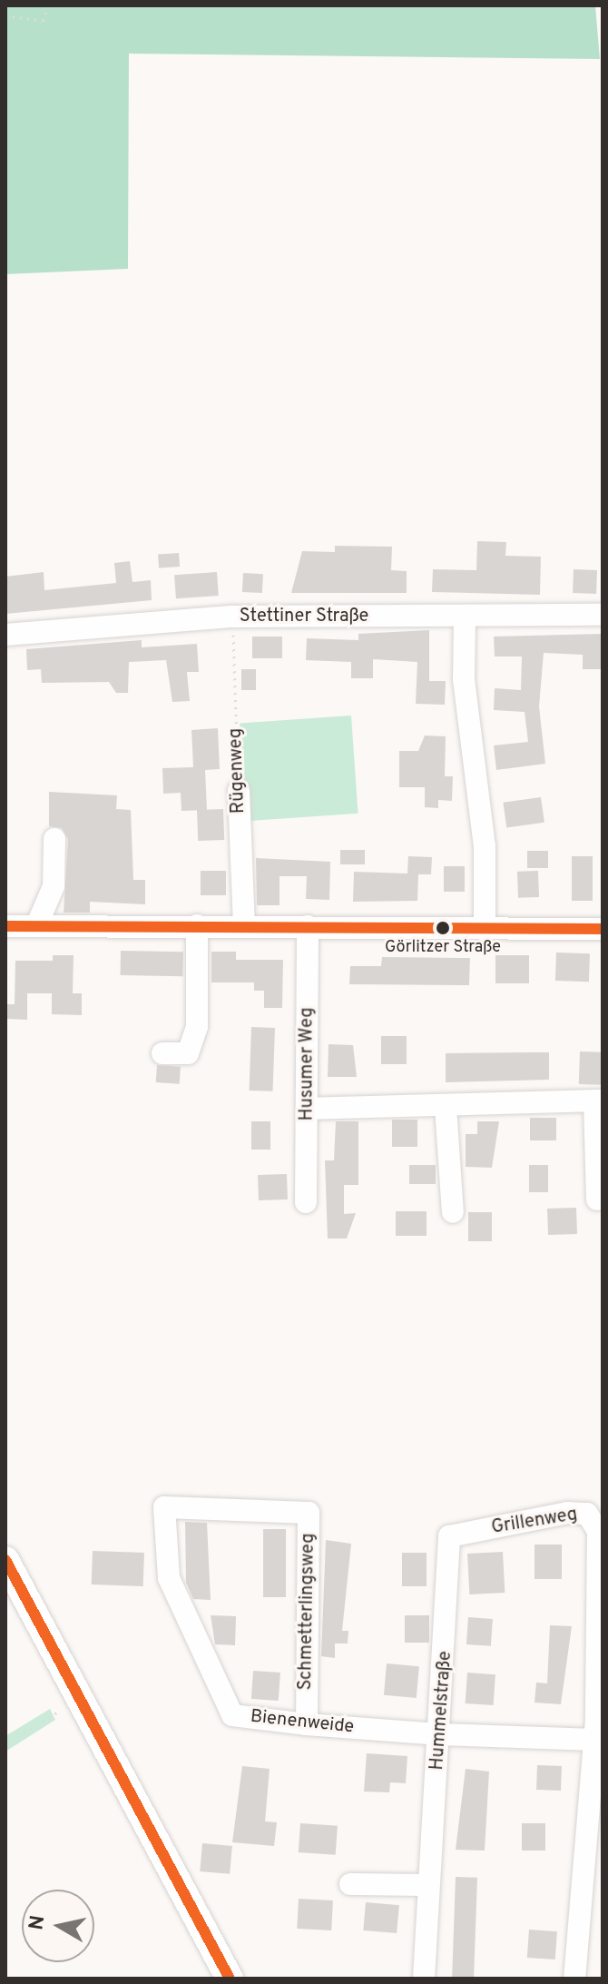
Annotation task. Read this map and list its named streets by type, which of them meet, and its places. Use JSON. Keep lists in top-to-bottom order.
{
  "streets": {
    "street": [
      "Stettiner Straße",
      "Rügenweg",
      "Husumer Weg",
      "Grillenweg",
      "Schmetterlingsweg",
      "Hummelstraße",
      "Bienenweide"
    ]
  },
  "crossings": [
    ["Stettiner Straße", "Rügenweg"],
    ["Grillenweg", "Hummelstraße"],
    ["Grillenweg", "Bienenweide"],
    ["Schmetterlingsweg", "Bienenweide"],
    ["Hummelstraße", "Bienenweide"]
  ],
  "places": ["Görlitzer Straße"],
  "north": "left"
}
